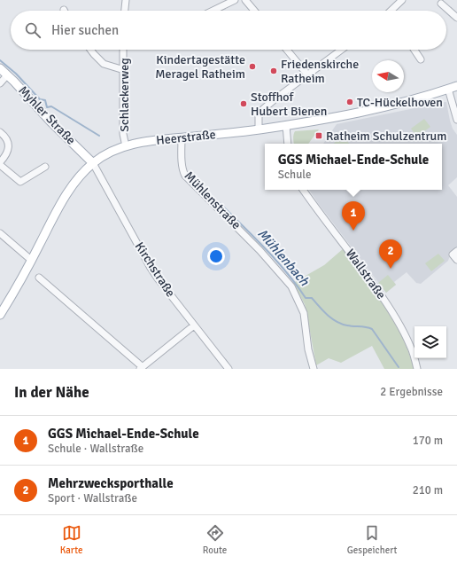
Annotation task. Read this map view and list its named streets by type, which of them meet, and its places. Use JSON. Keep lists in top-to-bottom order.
{
  "streets": {
    "main road": ["Myhler Straße", "Heerstraße"],
    "street": [
      "Schlackerweg",
      "Mühlenstraße",
      "Kirchstraße",
      "Wallstraße"
    ]
  },
  "crossings": [
    ["Schlackerweg", "Heerstraße"],
    ["Myhler Straße", "Heerstraße"],
    ["Myhler Straße", "Kirchstraße"],
    ["Heerstraße", "Mühlenstraße"],
    ["Heerstraße", "Kirchstraße"]
  ],
  "water": ["Mühlenbach"],
  "places": {
    "other": [
      "Kindertagestätte Meragel Ratheim",
      "Friedenskirche Ratheim",
      "TC-Hückelhoven",
      "Stoffhof Hubert Bienen"
    ],
    "transit": ["Ratheim Schulzentrum"]
  },
  "north": "left",
  "page": {
    "search": "Hier suchen",
    "popup": ["GGS Michael-Ende-Schule", "Schule"],
    "pins": ["1", "2"],
    "heading": ["In der Nähe", "2 Ergebnisse"],
    "list": [
      {
        "mark": "1",
        "name": "GGS Michael-Ende-Schule",
        "note": "Schule · Wallstraße",
        "value": "170 m"
      },
      {
        "mark": "2",
        "name": "Mehrzwecksporthalle",
        "note": "Sport · Wallstraße",
        "value": "210 m"
      }
    ],
    "nav": ["Karte", "Route", "Gespeichert"]
  }
}
